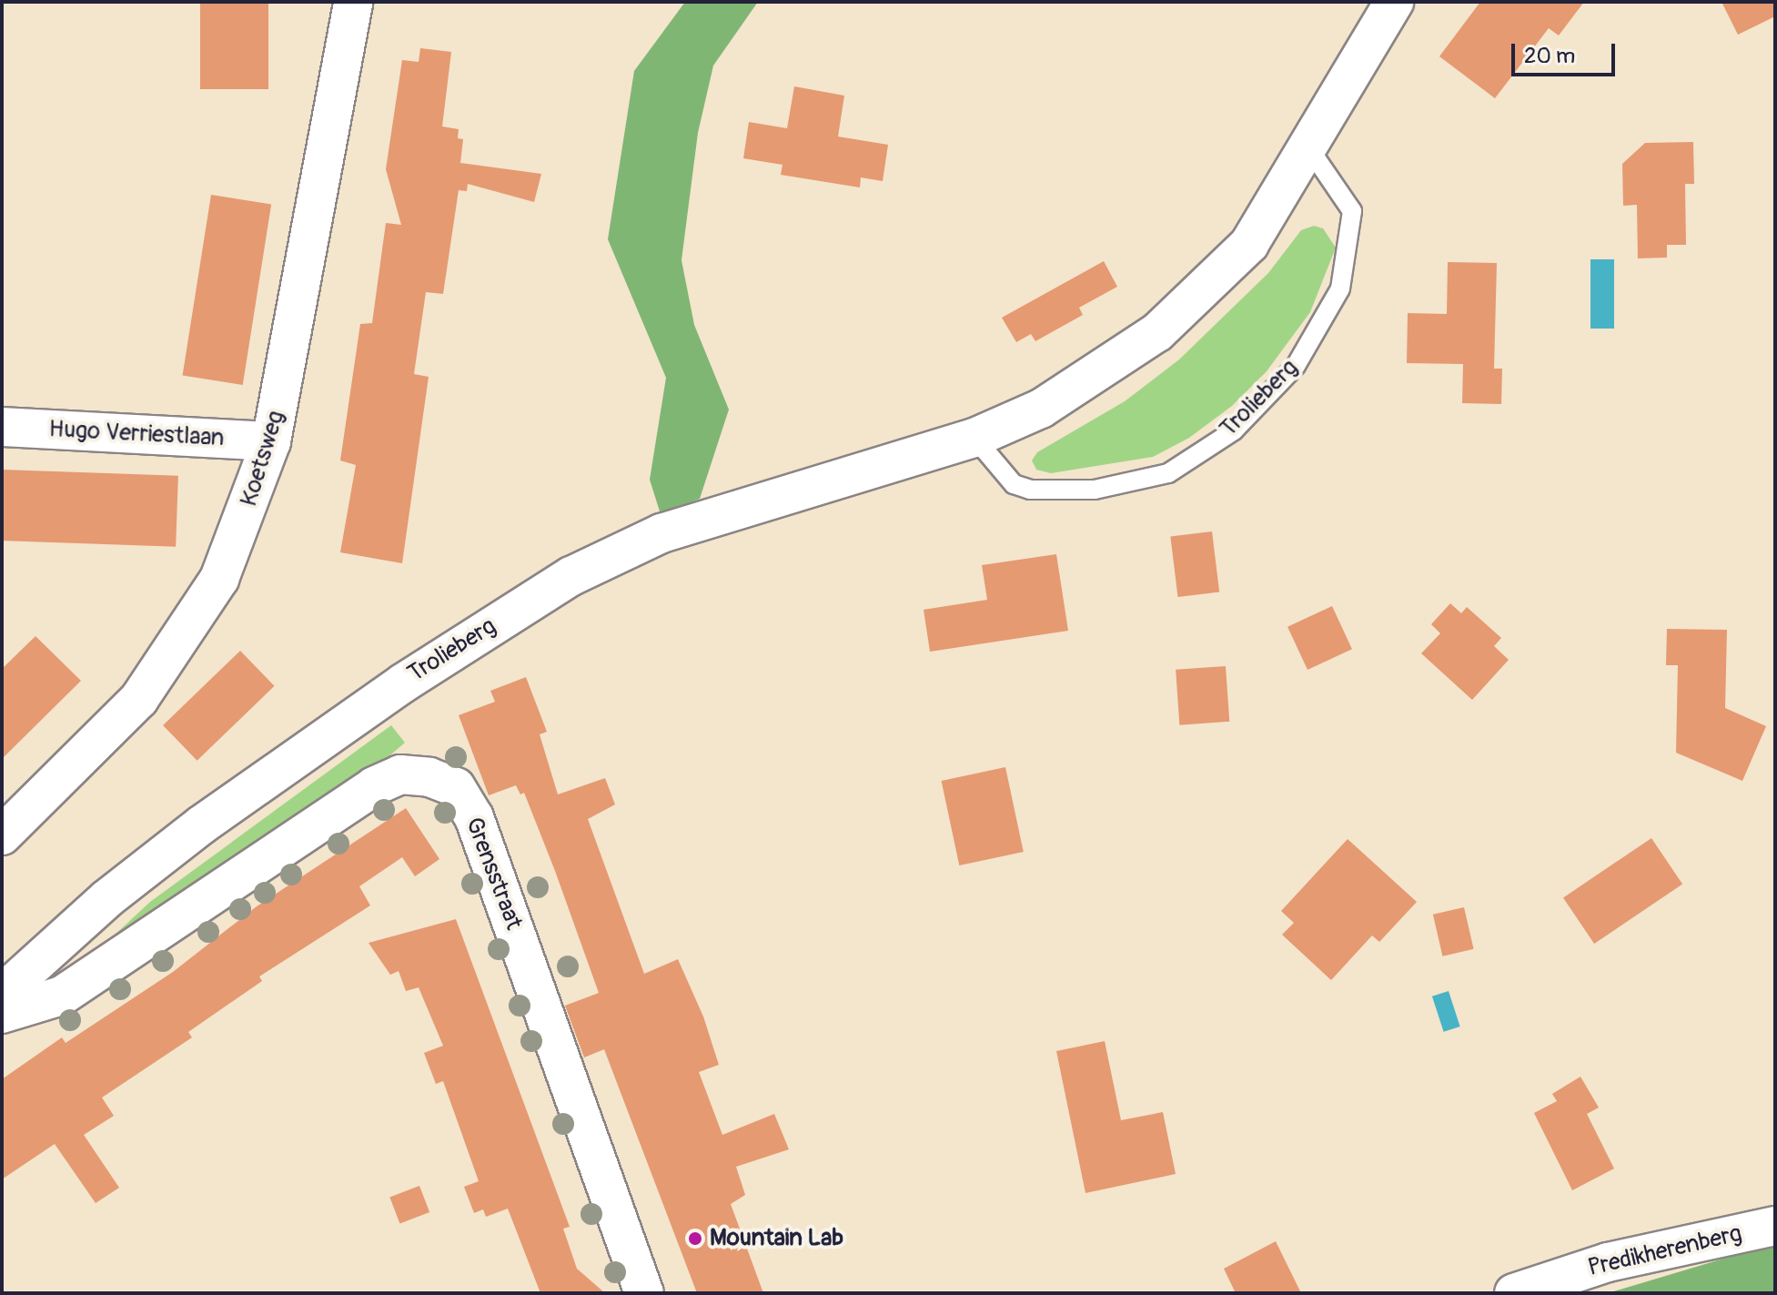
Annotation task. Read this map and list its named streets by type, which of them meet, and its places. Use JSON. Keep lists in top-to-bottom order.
{
  "streets": {
    "street": [
      "Trolieberg",
      "Hugo Verriestlaan",
      "Koetsweg",
      "Grensstraat",
      "Predikherenberg"
    ]
  },
  "crossings": [
    ["Hugo Verriestlaan", "Koetsweg"]
  ],
  "places": ["Mountain Lab"],
  "scale_bar": "20 m"
}
